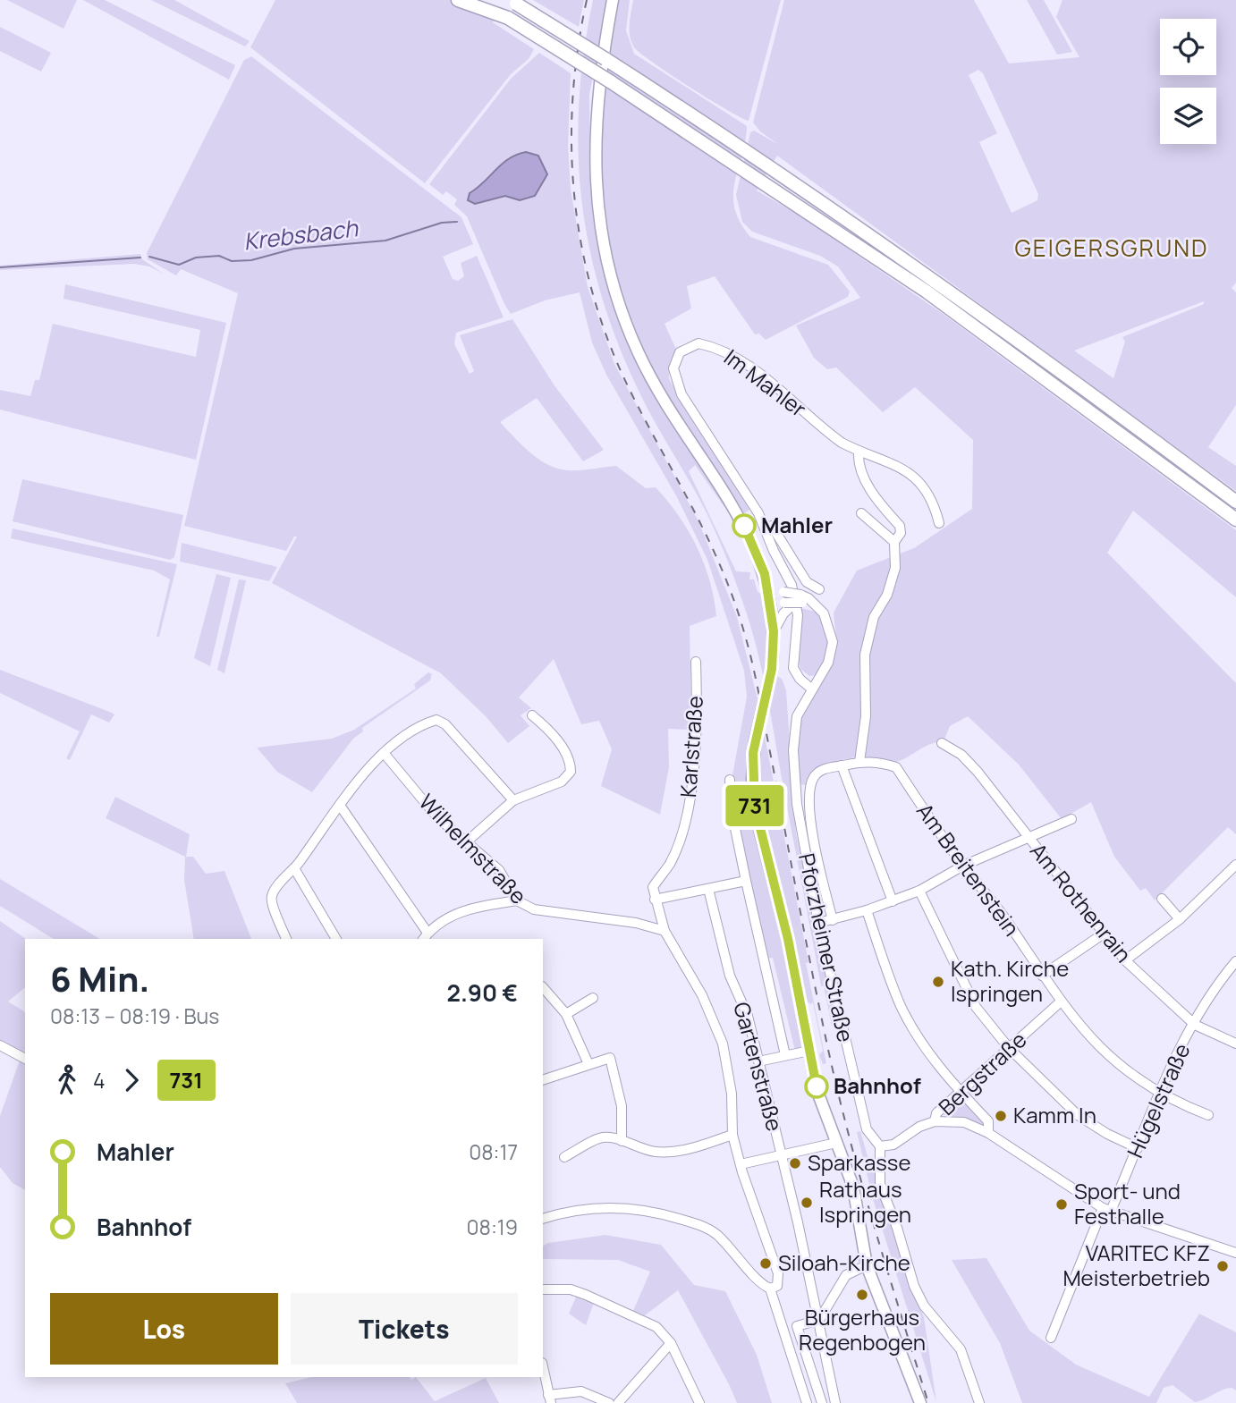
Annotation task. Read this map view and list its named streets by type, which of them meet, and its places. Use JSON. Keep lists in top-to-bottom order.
{
  "streets": {
    "street": [
      "Im Mahler",
      "Karlstraße",
      "Wilhelmstraße",
      "Am Breitenstein",
      "Am Rothenrain",
      "Pforzheimer Straße",
      "Gartenstraße",
      "Bergstraße",
      "Hügelstraße"
    ]
  },
  "crossings": [
    ["Im Mahler", "Pforzheimer Straße"],
    ["Am Breitenstein", "Bergstraße"],
    ["Am Breitenstein", "Hügelstraße"],
    ["Am Rothenrain", "Hügelstraße"]
  ],
  "districts": ["GEIGERSGRUND"],
  "water": ["Krebsbach"],
  "places": [
    "Mahler",
    "Kath. Kirche Ispringen",
    "Bahnhof",
    "Kamm In",
    "Sparkasse",
    "Rathaus Ispringen",
    "Sport- und Festhalle",
    "Siloah-Kirche",
    "VARITEC KFZ Meisterbetrieb",
    "Bürgerhaus Regenbogen"
  ],
  "lines": ["bus line 731"],
  "page": {
    "on_map": "731",
    "heading": ["6 Min.", "08:13 – 08:19 · Bus", "2.90 €"],
    "legs": ["4", "731"],
    "list": [
      {
        "name": "Mahler",
        "value": "08:17"
      },
      {
        "name": "Bahnhof",
        "value": "08:19"
      }
    ],
    "buttons": ["Los", "Tickets"]
  }
}
